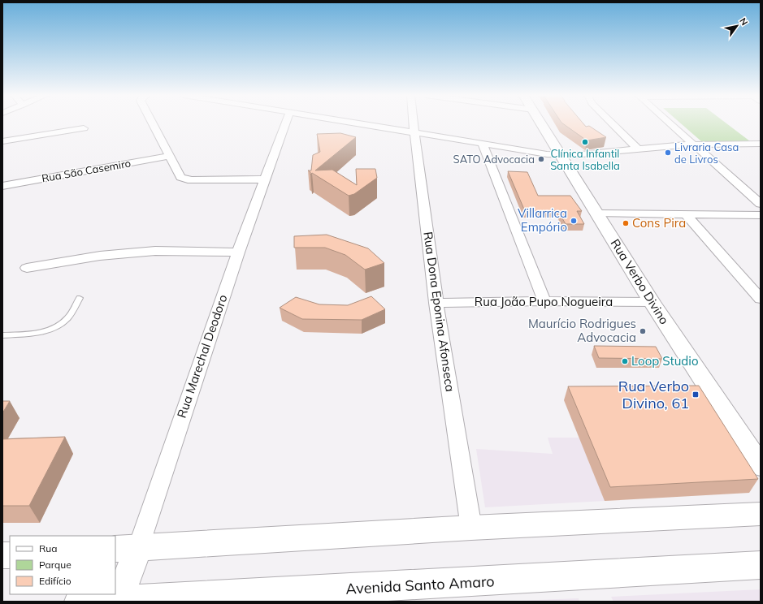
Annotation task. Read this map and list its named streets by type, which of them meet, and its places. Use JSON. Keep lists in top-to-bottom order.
{
  "streets": {
    "main road": ["Rua Verbo Divino", "Rua Marechal Deodoro", "Avenida Santo Amaro"],
    "street": ["Rua São Casemiro", "Rua João Pupo Nogueira", "Rua Dona Eponina Afonseca"]
  },
  "crossings": [
    ["Rua Verbo Divino", "Rua João Pupo Nogueira"],
    ["Rua João Pupo Nogueira", "Rua Dona Eponina Afonseca"],
    ["Rua Marechal Deodoro", "Avenida Santo Amaro"]
  ],
  "places": {
    "other": [
      "Clínica Infantil Santa Isabella",
      "Livraria Casa de Livros",
      "SATO Advocacia",
      "Villarrica Empório",
      "Cons Pira",
      "Maurício Rodrigues Advocacia",
      "Loop Studio"
    ],
    "transit": ["Rua Verbo Divino, 61"]
  },
  "legend": ["Rua", "Parque", "Edifício"],
  "north": "top right"
}
